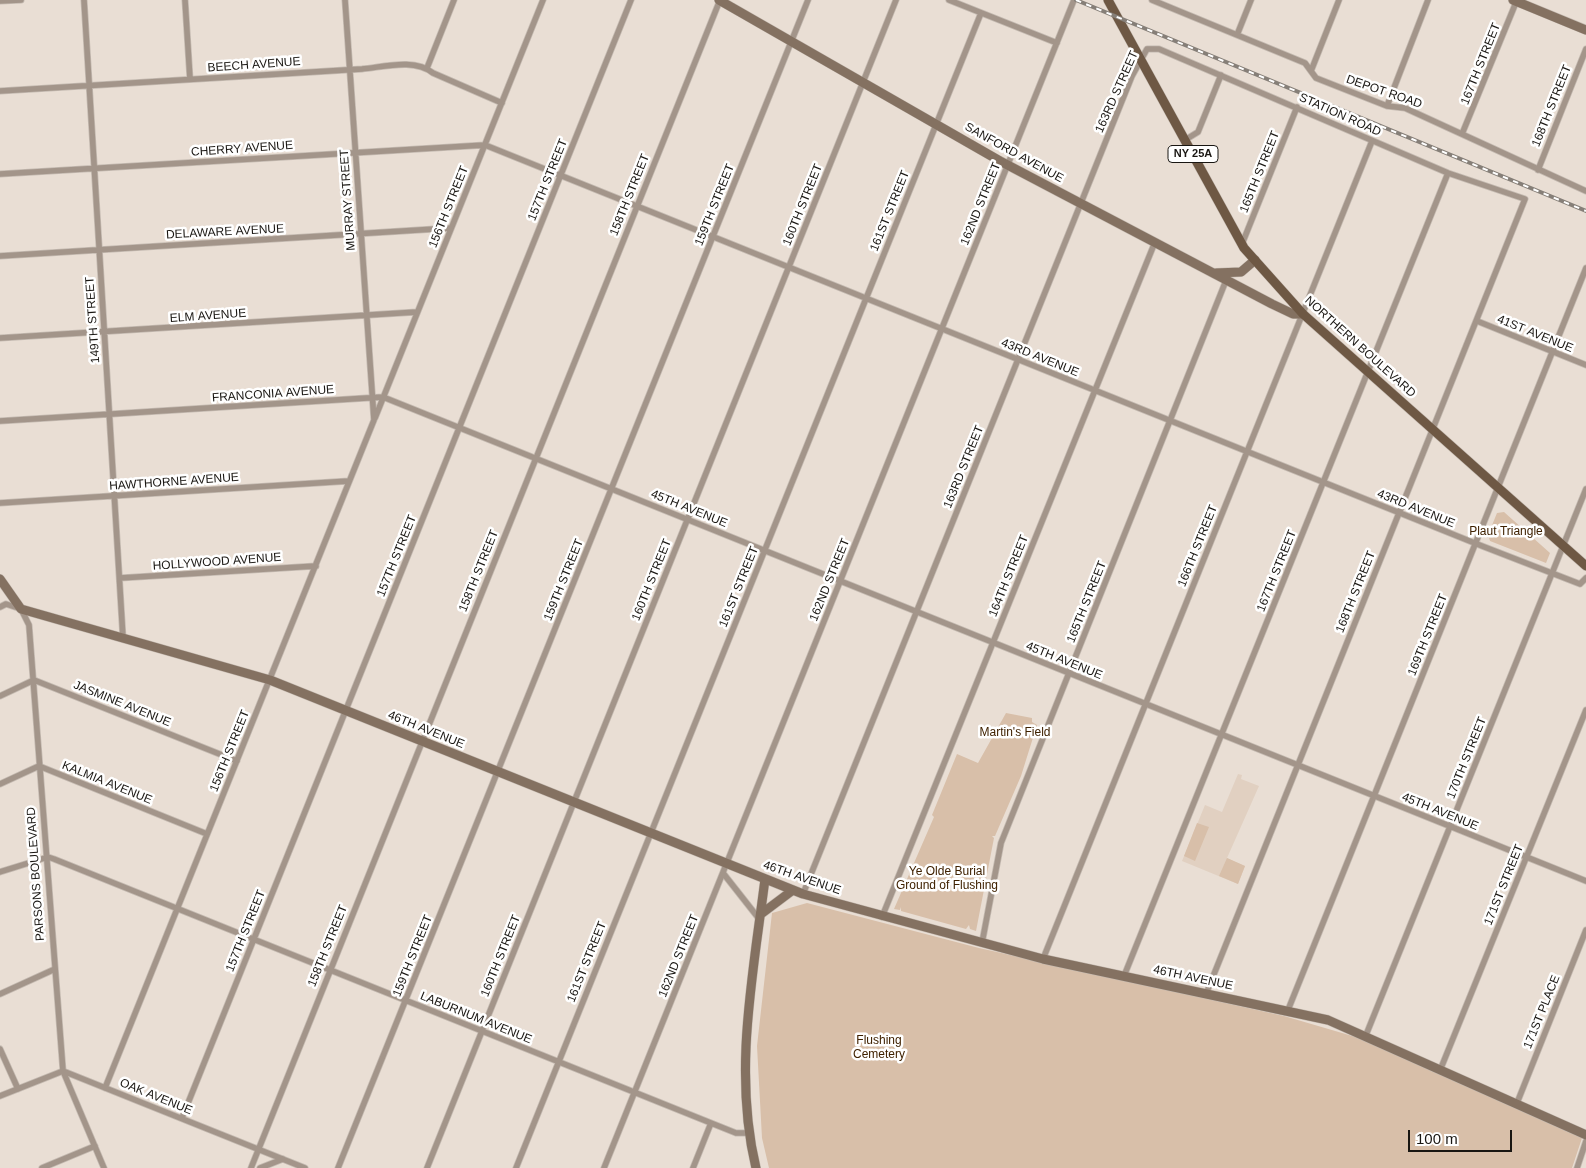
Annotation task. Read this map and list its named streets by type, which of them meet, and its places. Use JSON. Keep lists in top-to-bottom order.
{
  "streets": {
    "main road": ["NY 25A", "NORTHERN BOULEVARD"],
    "street": [
      "167TH STREET",
      "BEECH AVENUE",
      "163RD STREET",
      "DEPOT ROAD",
      "168TH STREET",
      "STATION ROAD",
      "CHERRY AVENUE",
      "SANFORD AVENUE",
      "165TH STREET",
      "157TH STREET",
      "158TH STREET",
      "MURRAY STREET",
      "162ND STREET",
      "159TH STREET",
      "160TH STREET",
      "156TH STREET",
      "161ST STREET",
      "DELAWARE AVENUE",
      "ELM AVENUE",
      "149TH STREET",
      "41ST AVENUE",
      "43RD AVENUE",
      "FRANCONIA AVENUE",
      "HAWTHORNE AVENUE",
      "45TH AVENUE",
      "166TH STREET",
      "HOLLYWOOD AVENUE",
      "164TH STREET",
      "169TH STREET",
      "JASMINE AVENUE",
      "46TH AVENUE",
      "170TH STREET",
      "KALMIA AVENUE",
      "PARSONS BOULEVARD",
      "171ST STREET",
      "171ST PLACE",
      "LABURNUM AVENUE",
      "OAK AVENUE"
    ]
  },
  "crossings": [
    ["167TH STREET", "DEPOT ROAD"],
    ["167TH STREET", "STATION ROAD"],
    ["167TH STREET", "NORTHERN BOULEVARD"],
    ["167TH STREET", "43RD AVENUE"],
    ["167TH STREET", "45TH AVENUE"],
    ["167TH STREET", "46TH AVENUE"],
    ["BEECH AVENUE", "MURRAY STREET"],
    ["BEECH AVENUE", "156TH STREET"],
    ["BEECH AVENUE", "149TH STREET"],
    ["163RD STREET", "STATION ROAD"],
    ["163RD STREET", "SANFORD AVENUE"],
    ["163RD STREET", "NORTHERN BOULEVARD"],
    ["163RD STREET", "43RD AVENUE"],
    ["163RD STREET", "45TH AVENUE"],
    ["163RD STREET", "46TH AVENUE"],
    ["DEPOT ROAD", "168TH STREET"],
    ["168TH STREET", "STATION ROAD"],
    ["168TH STREET", "41ST AVENUE"],
    ["168TH STREET", "NORTHERN BOULEVARD"],
    ["168TH STREET", "43RD AVENUE"],
    ["168TH STREET", "45TH AVENUE"],
    ["168TH STREET", "46TH AVENUE"],
    ["STATION ROAD", "165TH STREET"],
    ["STATION ROAD", "166TH STREET"],
    ["CHERRY AVENUE", "MURRAY STREET"],
    ["CHERRY AVENUE", "156TH STREET"],
    ["CHERRY AVENUE", "149TH STREET"],
    ["CHERRY AVENUE", "43RD AVENUE"],
    ["SANFORD AVENUE", "165TH STREET"],
    ["SANFORD AVENUE", "158TH STREET"],
    ["SANFORD AVENUE", "162ND STREET"],
    ["SANFORD AVENUE", "159TH STREET"],
    ["SANFORD AVENUE", "160TH STREET"],
    ["SANFORD AVENUE", "161ST STREET"],
    ["SANFORD AVENUE", "NORTHERN BOULEVARD"],
    ["SANFORD AVENUE", "166TH STREET"],
    ["SANFORD AVENUE", "164TH STREET"],
    ["165TH STREET", "NORTHERN BOULEVARD"],
    ["165TH STREET", "43RD AVENUE"],
    ["165TH STREET", "45TH AVENUE"],
    ["165TH STREET", "46TH AVENUE"],
    ["157TH STREET", "43RD AVENUE"],
    ["157TH STREET", "FRANCONIA AVENUE"],
    ["157TH STREET", "46TH AVENUE"],
    ["157TH STREET", "LABURNUM AVENUE"],
    ["157TH STREET", "OAK AVENUE"],
    ["158TH STREET", "43RD AVENUE"],
    ["158TH STREET", "FRANCONIA AVENUE"],
    ["158TH STREET", "45TH AVENUE"],
    ["158TH STREET", "46TH AVENUE"],
    ["158TH STREET", "LABURNUM AVENUE"],
    ["158TH STREET", "OAK AVENUE"],
    ["MURRAY STREET", "156TH STREET"],
    ["MURRAY STREET", "DELAWARE AVENUE"],
    ["MURRAY STREET", "ELM AVENUE"],
    ["MURRAY STREET", "FRANCONIA AVENUE"],
    ["162ND STREET", "43RD AVENUE"],
    ["162ND STREET", "45TH AVENUE"],
    ["162ND STREET", "46TH AVENUE"],
    ["162ND STREET", "LABURNUM AVENUE"],
    ["159TH STREET", "43RD AVENUE"],
    ["159TH STREET", "45TH AVENUE"],
    ["159TH STREET", "46TH AVENUE"],
    ["159TH STREET", "LABURNUM AVENUE"],
    ["160TH STREET", "43RD AVENUE"],
    ["160TH STREET", "45TH AVENUE"],
    ["160TH STREET", "46TH AVENUE"],
    ["160TH STREET", "LABURNUM AVENUE"],
    ["156TH STREET", "DELAWARE AVENUE"],
    ["156TH STREET", "ELM AVENUE"],
    ["156TH STREET", "43RD AVENUE"],
    ["156TH STREET", "FRANCONIA AVENUE"],
    ["156TH STREET", "HAWTHORNE AVENUE"],
    ["156TH STREET", "HOLLYWOOD AVENUE"],
    ["156TH STREET", "JASMINE AVENUE"],
    ["156TH STREET", "46TH AVENUE"],
    ["156TH STREET", "KALMIA AVENUE"],
    ["156TH STREET", "LABURNUM AVENUE"],
    ["156TH STREET", "OAK AVENUE"],
    ["161ST STREET", "43RD AVENUE"],
    ["161ST STREET", "45TH AVENUE"],
    ["161ST STREET", "46TH AVENUE"],
    ["161ST STREET", "LABURNUM AVENUE"],
    ["DELAWARE AVENUE", "149TH STREET"],
    ["ELM AVENUE", "149TH STREET"],
    ["149TH STREET", "FRANCONIA AVENUE"],
    ["149TH STREET", "HAWTHORNE AVENUE"],
    ["149TH STREET", "HOLLYWOOD AVENUE"],
    ["149TH STREET", "46TH AVENUE"],
    ["41ST AVENUE", "169TH STREET"],
    ["NORTHERN BOULEVARD", "166TH STREET"],
    ["NORTHERN BOULEVARD", "169TH STREET"],
    ["NORTHERN BOULEVARD", "170TH STREET"],
    ["43RD AVENUE", "166TH STREET"],
    ["43RD AVENUE", "164TH STREET"],
    ["43RD AVENUE", "169TH STREET"],
    ["43RD AVENUE", "170TH STREET"],
    ["FRANCONIA AVENUE", "45TH AVENUE"],
    ["45TH AVENUE", "166TH STREET"],
    ["45TH AVENUE", "164TH STREET"],
    ["45TH AVENUE", "169TH STREET"],
    ["45TH AVENUE", "170TH STREET"],
    ["45TH AVENUE", "171ST STREET"],
    ["166TH STREET", "46TH AVENUE"],
    ["164TH STREET", "46TH AVENUE"],
    ["169TH STREET", "46TH AVENUE"],
    ["JASMINE AVENUE", "PARSONS BOULEVARD"],
    ["46TH AVENUE", "170TH STREET"],
    ["46TH AVENUE", "PARSONS BOULEVARD"],
    ["46TH AVENUE", "171ST STREET"],
    ["46TH AVENUE", "171ST PLACE"],
    ["KALMIA AVENUE", "PARSONS BOULEVARD"],
    ["PARSONS BOULEVARD", "LABURNUM AVENUE"],
    ["PARSONS BOULEVARD", "OAK AVENUE"]
  ],
  "parks": [
    "Plaut Triangle",
    "Martin's Field",
    "Ye Olde Burial Ground of Flushing",
    "Flushing Cemetery"
  ],
  "scale_bar": "100 m"
}
